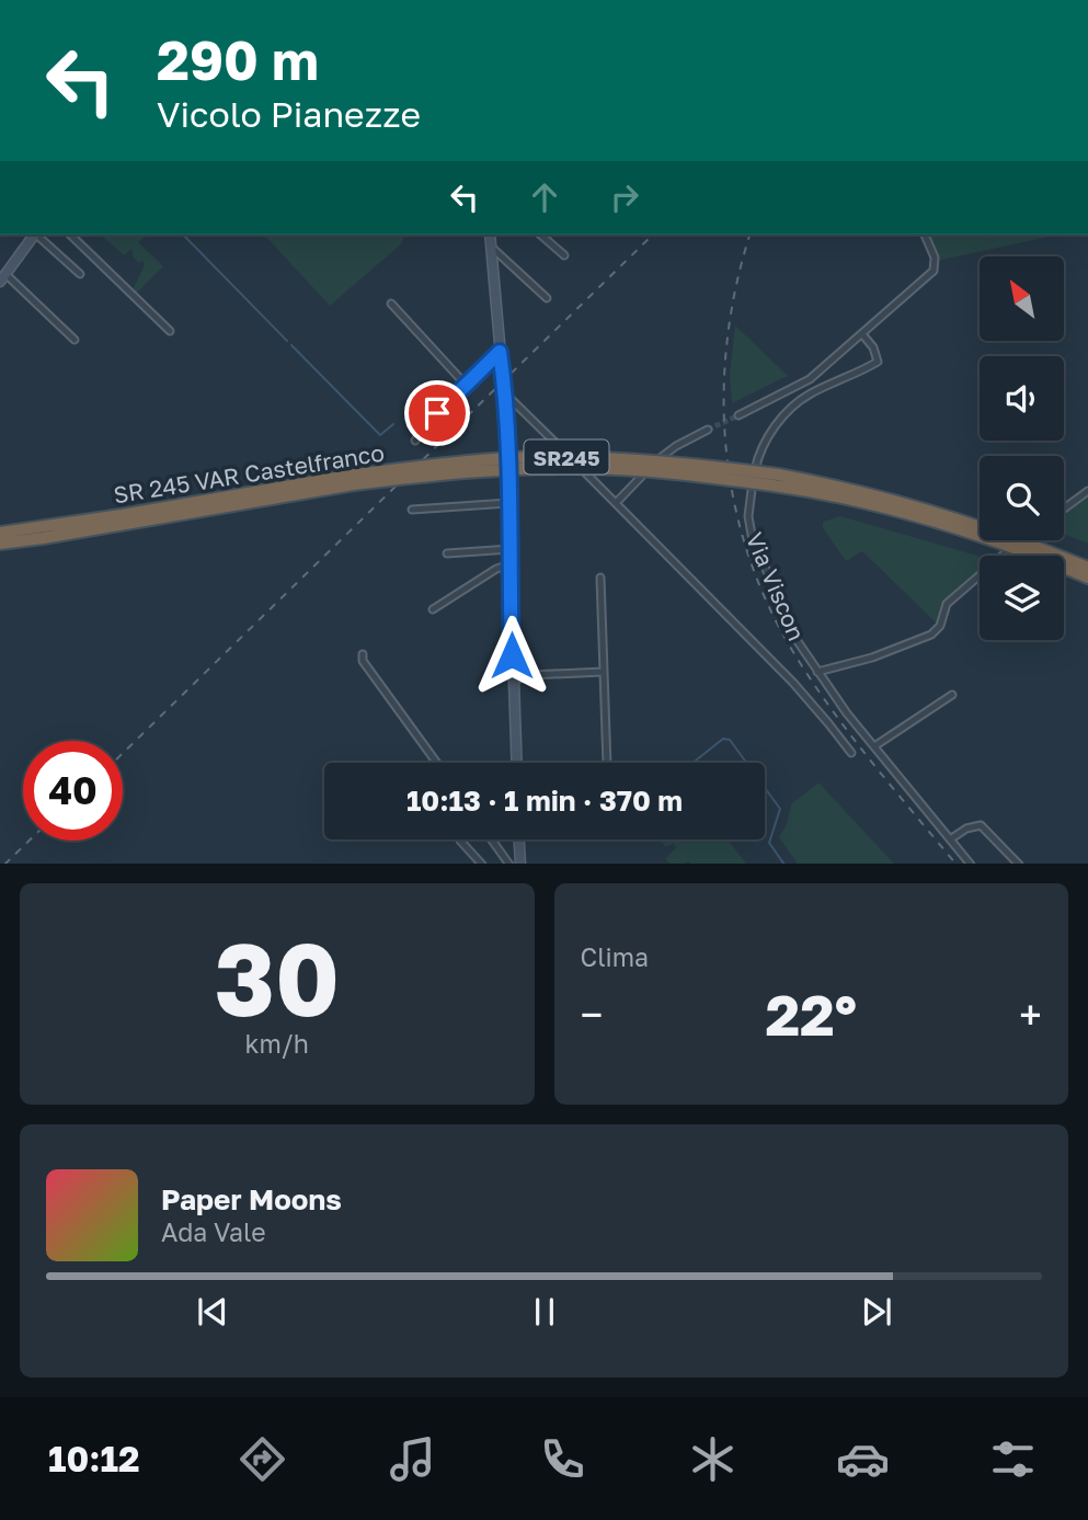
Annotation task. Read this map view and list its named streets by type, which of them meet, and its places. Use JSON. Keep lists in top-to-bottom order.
{
  "streets": {
    "highway": ["SR245", "SR 245 VAR Castelfranco"],
    "street": ["Via Viscon"]
  },
  "north": "top left",
  "page": {
    "turn": ["290 m", "Vicolo Pianezze"],
    "limit": "40",
    "trip": "10:13 · 1 min · 370 m",
    "tile": [
      ["30", "km/h"],
      "Clima"
    ],
    "heat": ["−", "22°", "+"],
    "song": ["Paper Moons", "Ada Vale"],
    "tabs": "10:12"
  }
}
